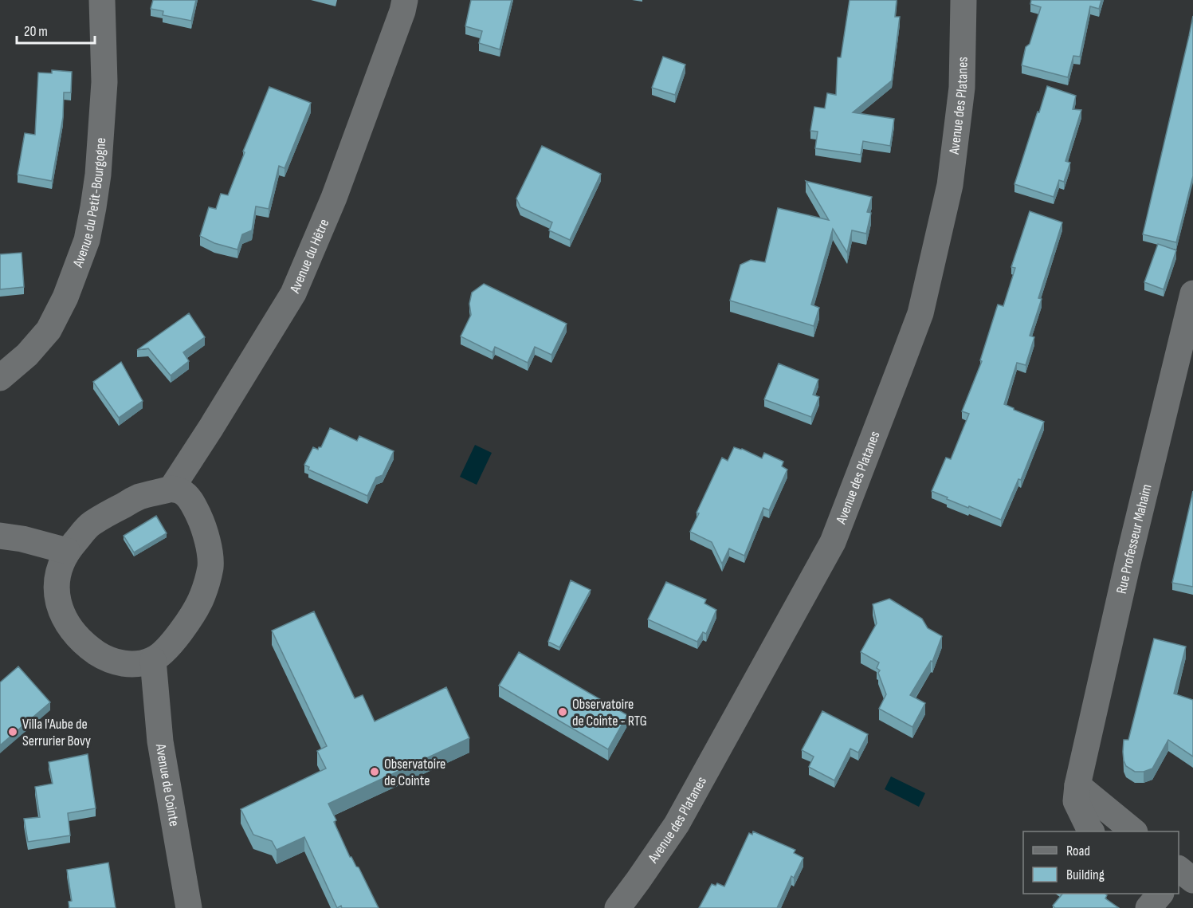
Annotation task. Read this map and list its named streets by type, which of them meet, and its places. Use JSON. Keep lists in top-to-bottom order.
{
  "streets": {
    "street": [
      "Avenue des Platanes",
      "Avenue du Petit-Bourgogne",
      "Avenue du Hêtre",
      "Rue Professeur Mahaim",
      "Avenue de Cointe"
    ]
  },
  "crossings": [
    ["Avenue du Hêtre", "Avenue de Cointe"]
  ],
  "places": ["Observatoire de Cointe - RTG", "Villa l'Aube de Serrurier Bovy", "Observatoire de Cointe"],
  "legend": ["Road", "Building"],
  "scale_bar": "20 m"
}
